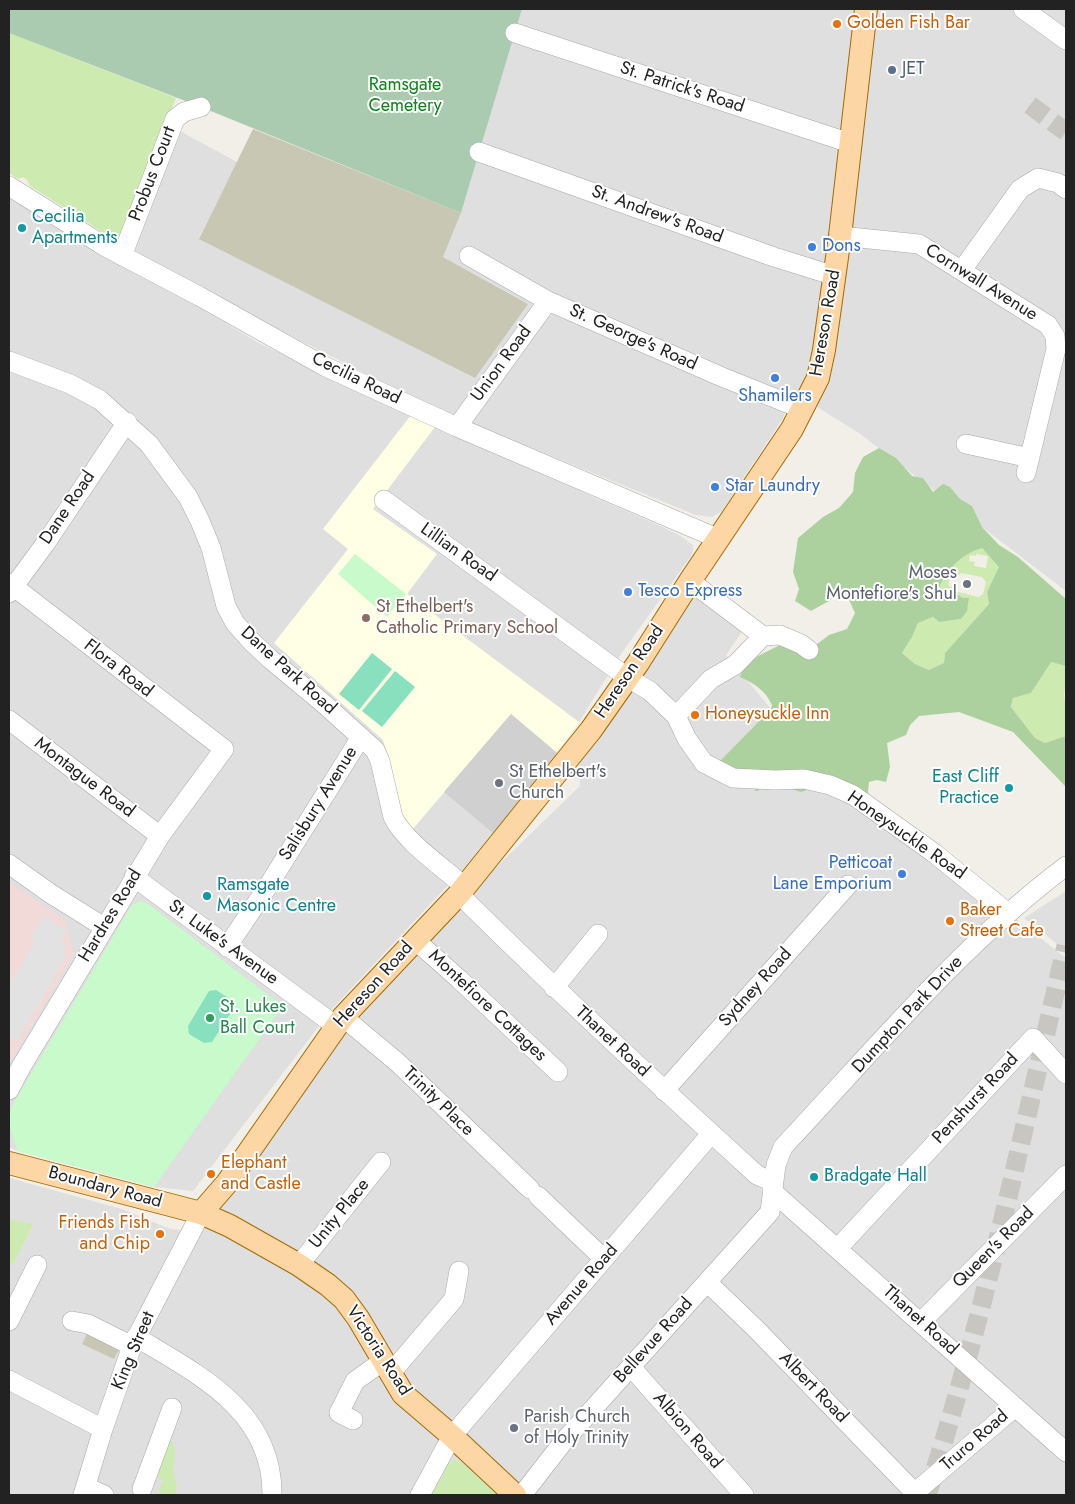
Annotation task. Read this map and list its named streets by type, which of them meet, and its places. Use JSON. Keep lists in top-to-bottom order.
{
  "streets": {
    "main road": ["Hereson Road", "Boundary Road", "Victoria Road"],
    "street": [
      "St. Patrick's Road",
      "Probus Court",
      "St. Andrew's Road",
      "Cornwall Avenue",
      "St. George's Road",
      "Union Road",
      "Cecilia Road",
      "Dane Road",
      "Lillian Road",
      "Flora Road",
      "Dane Park Road",
      "Montague Road",
      "Salisbury Avenue",
      "Honeysuckle Road",
      "Hardres Road",
      "St. Luke's Avenue",
      "Sydney Road",
      "Montefiore Cottages",
      "Dumpton Park Drive",
      "Thanet Road",
      "Penshurst Road",
      "Trinity Place",
      "Unity Place",
      "Queen's Road",
      "Avenue Road",
      "Bellevue Road",
      "King Street",
      "Albert Road",
      "Albion Road",
      "Truro Road"
    ]
  },
  "crossings": [
    ["St. Patrick's Road", "Hereson Road"],
    ["Probus Court", "Cecilia Road"],
    ["St. Andrew's Road", "Hereson Road"],
    ["Cornwall Avenue", "Hereson Road"],
    ["Hereson Road", "St. George's Road"],
    ["Hereson Road", "Cecilia Road"],
    ["Hereson Road", "Lillian Road"],
    ["Hereson Road", "Dane Park Road"],
    ["Hereson Road", "Honeysuckle Road"],
    ["Hereson Road", "St. Luke's Avenue"],
    ["Hereson Road", "Montefiore Cottages"],
    ["Hereson Road", "Thanet Road"],
    ["Hereson Road", "Trinity Place"],
    ["Hereson Road", "Boundary Road"],
    ["Hereson Road", "King Street"],
    ["Hereson Road", "Victoria Road"],
    ["St. George's Road", "Union Road"],
    ["Union Road", "Cecilia Road"],
    ["Dane Road", "Flora Road"],
    ["Dane Road", "Dane Park Road"],
    ["Lillian Road", "Honeysuckle Road"],
    ["Flora Road", "Hardres Road"],
    ["Dane Park Road", "Salisbury Avenue"],
    ["Dane Park Road", "Thanet Road"],
    ["Montague Road", "Hardres Road"],
    ["Salisbury Avenue", "St. Luke's Avenue"],
    ["Honeysuckle Road", "Dumpton Park Drive"],
    ["Hardres Road", "St. Luke's Avenue"],
    ["St. Luke's Avenue", "Trinity Place"],
    ["Sydney Road", "Thanet Road"],
    ["Dumpton Park Drive", "Thanet Road"],
    ["Dumpton Park Drive", "Bellevue Road"],
    ["Thanet Road", "Penshurst Road"],
    ["Thanet Road", "Queen's Road"],
    ["Thanet Road", "Avenue Road"],
    ["Thanet Road", "Bellevue Road"],
    ["Thanet Road", "Truro Road"],
    ["Trinity Place", "Avenue Road"],
    ["Boundary Road", "King Street"],
    ["Boundary Road", "Victoria Road"],
    ["Unity Place", "Victoria Road"],
    ["Avenue Road", "Victoria Road"],
    ["Bellevue Road", "Albert Road"],
    ["Bellevue Road", "Albion Road"],
    ["King Street", "Victoria Road"],
    ["Albert Road", "Truro Road"]
  ],
  "parks": ["Ramsgate Cemetery"],
  "places": [
    "Golden Fish Bar",
    "JET",
    "Cecilia Apartments",
    "Dons",
    "Shamilers",
    "Star Laundry",
    "Moses Montefiore's Shul",
    "Tesco Express",
    "St Ethelbert's Catholic Primary School",
    "Honeysuckle Inn",
    "St Ethelbert's Church",
    "East Cliff Practice",
    "Petticoat Lane Emporium",
    "Ramsgate Masonic Centre",
    "Baker Street Cafe",
    "St. Lukes Ball Court",
    "Elephant and Castle",
    "Bradgate Hall",
    "Friends Fish and Chip",
    "Parish Church of Holy Trinity"
  ]
}
